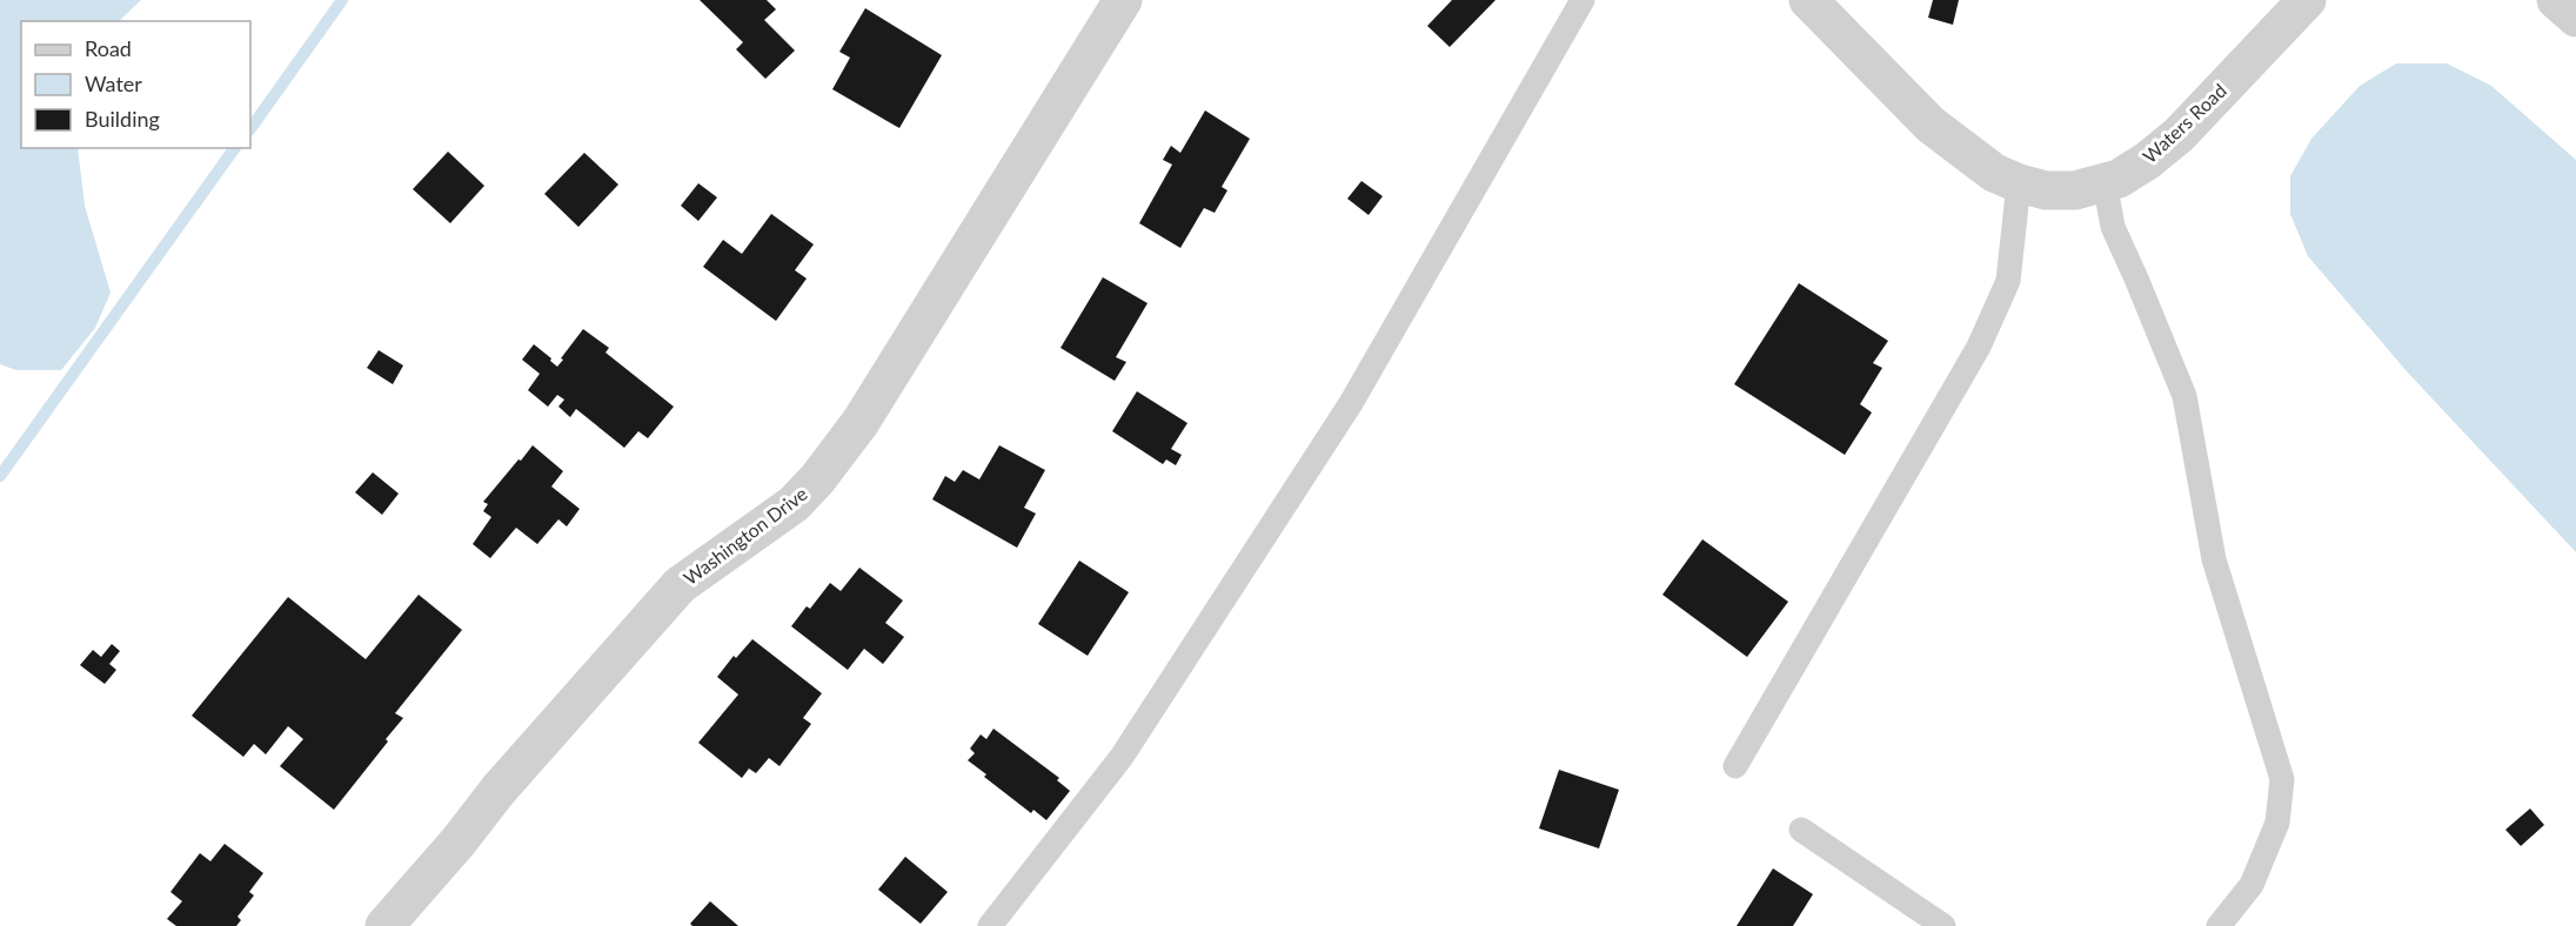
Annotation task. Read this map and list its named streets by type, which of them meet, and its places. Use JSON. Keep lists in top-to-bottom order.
{
  "streets": {
    "street": ["Waters Road", "Washington Drive"]
  },
  "legend": ["Road", "Water", "Building"]
}
